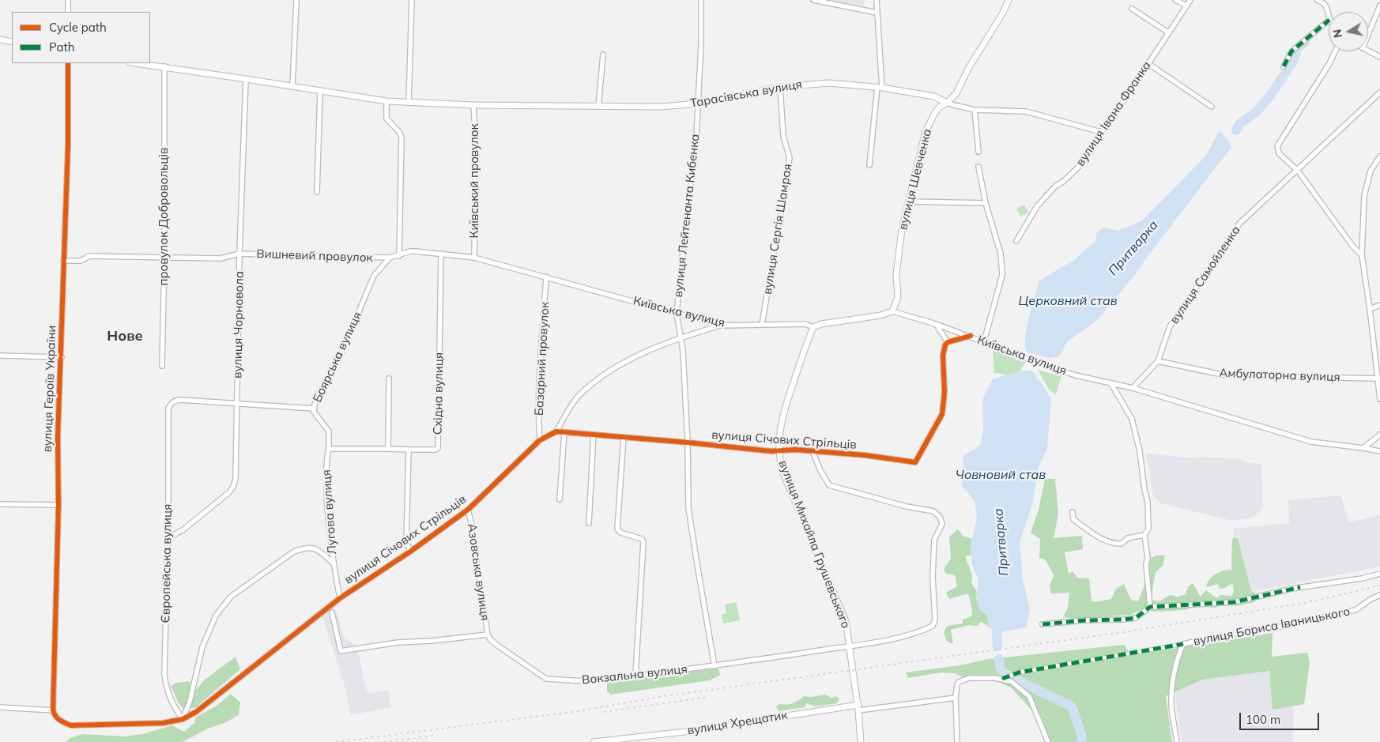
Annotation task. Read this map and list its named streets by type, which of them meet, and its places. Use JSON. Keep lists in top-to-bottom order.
{
  "streets": {
    "street": [
      "Тарасівська вулиця",
      "вулиця Івана Франка",
      "вулиця Шевченка",
      "Київський провулок",
      "вулиця Лейтенанта Кибенка",
      "провулок Добровольців",
      "вулиця Сергія Шамрая",
      "Вишневий провулок",
      "вулиця Самойленка",
      "Київська вулиця",
      "вулиця Чорновола",
      "Боярська вулиця",
      "Базарний провулок",
      "Амбулаторна вулиця",
      "вулиця Героїв України",
      "Східна вулиця",
      "вулиця Січових Стрільців",
      "Лугова вулиця",
      "вулиця Михайла Грушевського",
      "Європейська вулиця",
      "Азовська вулиця",
      "вулиця Бориса Іваницького",
      "Вокзальна вулиця",
      "вулиця Хрещатик"
    ]
  },
  "crossings": [
    ["Тарасівська вулиця", "вулиця Івана Франка"],
    ["Тарасівська вулиця", "вулиця Шевченка"],
    ["Тарасівська вулиця", "Київський провулок"],
    ["Тарасівська вулиця", "вулиця Лейтенанта Кибенка"],
    ["Тарасівська вулиця", "провулок Добровольців"],
    ["Тарасівська вулиця", "вулиця Сергія Шамрая"],
    ["Тарасівська вулиця", "вулиця Чорновола"],
    ["вулиця Шевченка", "Київська вулиця"],
    ["Київський провулок", "Київська вулиця"],
    ["вулиця Лейтенанта Кибенка", "Київська вулиця"],
    ["вулиця Лейтенанта Кибенка", "вулиця Січових Стрільців"],
    ["вулиця Лейтенанта Кибенка", "Вокзальна вулиця"],
    ["провулок Добровольців", "Вишневий провулок"],
    ["вулиця Сергія Шамрая", "Київська вулиця"],
    ["Вишневий провулок", "Київська вулиця"],
    ["Вишневий провулок", "вулиця Чорновола"],
    ["Вишневий провулок", "Боярська вулиця"],
    ["Вишневий провулок", "вулиця Героїв України"],
    ["Вишневий провулок", "Східна вулиця"],
    ["вулиця Самойленка", "Київська вулиця"],
    ["вулиця Самойленка", "Амбулаторна вулиця"],
    ["Київська вулиця", "Базарний провулок"],
    ["Київська вулиця", "Східна вулиця"],
    ["Київська вулиця", "вулиця Михайла Грушевського"],
    ["вулиця Чорновола", "Європейська вулиця"],
    ["Боярська вулиця", "Лугова вулиця"],
    ["Базарний провулок", "вулиця Січових Стрільців"],
    ["вулиця Героїв України", "вулиця Січових Стрільців"],
    ["вулиця Січових Стрільців", "Лугова вулиця"],
    ["вулиця Січових Стрільців", "вулиця Михайла Грушевського"],
    ["вулиця Січових Стрільців", "Європейська вулиця"],
    ["вулиця Січових Стрільців", "Азовська вулиця"],
    ["вулиця Січових Стрільців", "Вокзальна вулиця"],
    ["вулиця Михайла Грушевського", "Вокзальна вулиця"],
    ["вулиця Михайла Грушевського", "вулиця Хрещатик"],
    ["Азовська вулиця", "Вокзальна вулиця"]
  ],
  "districts": ["Нове"],
  "water": ["Притварка", "Церковний став", "Човновий став"],
  "legend": ["Cycle path", "Path"],
  "scale_bar": "100 m",
  "north": "left"
}
